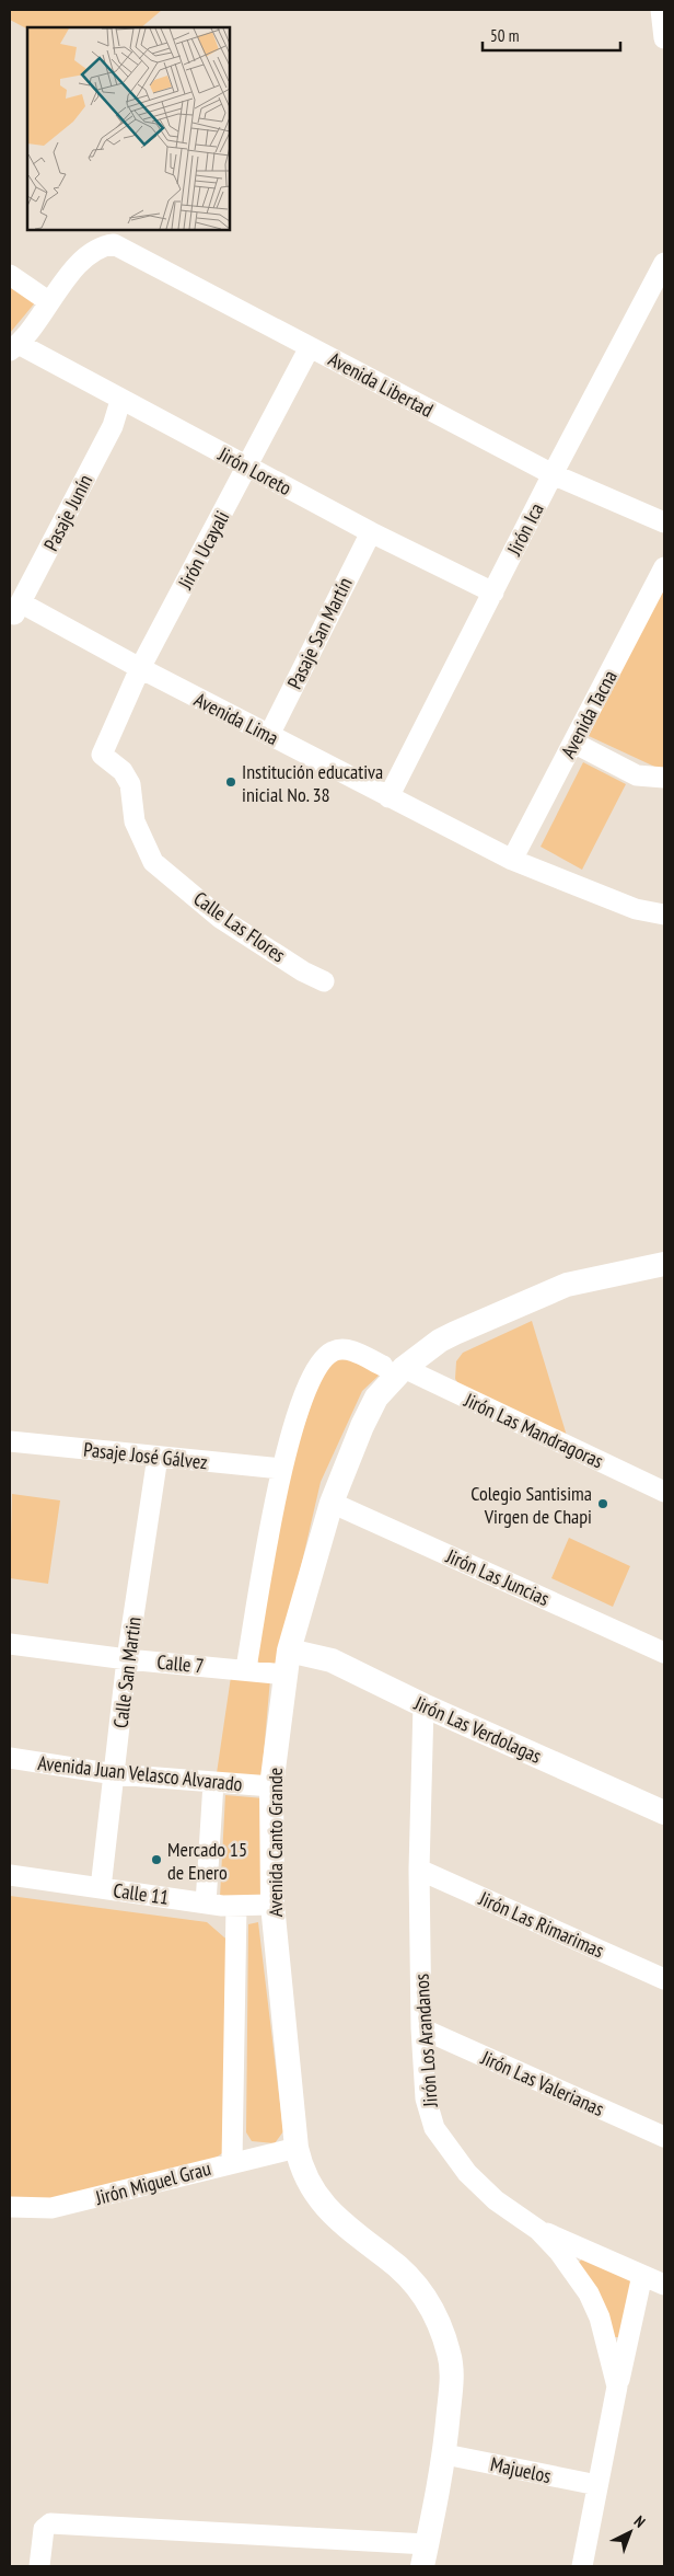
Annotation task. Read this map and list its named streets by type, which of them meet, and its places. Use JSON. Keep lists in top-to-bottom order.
{
  "streets": {
    "street": [
      "Avenida Libertad",
      "Jirón Loreto",
      "Pasaje Junín",
      "Jirón Ica",
      "Jirón Ucayali",
      "Pasaje San Martín",
      "Avenida Tacna",
      "Avenida Lima",
      "Calle Las Flores",
      "Jirón Las Mandragoras",
      "Pasaje José Gálvez",
      "Jirón Las Juncias",
      "Calle 7",
      "Calle San Martin",
      "Jirón Las Verdolagas",
      "Avenida Juan Velasco Alvarado",
      "Avenida Canto Grande",
      "Calle 11",
      "Jirón Las Rimarimas",
      "Jirón Los Arandanos",
      "Jirón Las Valerianas",
      "Jirón Miguel Grau",
      "Majuelos"
    ]
  },
  "crossings": [
    ["Avenida Libertad", "Jirón Ica"],
    ["Avenida Libertad", "Jirón Ucayali"],
    ["Jirón Loreto", "Pasaje Junín"],
    ["Jirón Loreto", "Jirón Ica"],
    ["Jirón Loreto", "Jirón Ucayali"],
    ["Jirón Loreto", "Pasaje San Martín"],
    ["Pasaje Junín", "Avenida Lima"],
    ["Jirón Ica", "Avenida Lima"],
    ["Jirón Ucayali", "Avenida Lima"],
    ["Jirón Ucayali", "Calle Las Flores"],
    ["Pasaje San Martín", "Avenida Lima"],
    ["Avenida Tacna", "Avenida Lima"],
    ["Jirón Las Mandragoras", "Pasaje José Gálvez"],
    ["Jirón Las Mandragoras", "Calle 7"],
    ["Jirón Las Mandragoras", "Avenida Canto Grande"],
    ["Pasaje José Gálvez", "Calle San Martin"],
    ["Jirón Las Juncias", "Avenida Canto Grande"],
    ["Calle 7", "Calle San Martin"],
    ["Calle 7", "Jirón Las Verdolagas"],
    ["Calle 7", "Avenida Canto Grande"],
    ["Calle San Martin", "Avenida Juan Velasco Alvarado"],
    ["Calle San Martin", "Calle 11"],
    ["Jirón Las Verdolagas", "Avenida Canto Grande"],
    ["Jirón Las Verdolagas", "Jirón Los Arandanos"],
    ["Avenida Juan Velasco Alvarado", "Avenida Canto Grande"],
    ["Avenida Canto Grande", "Calle 11"],
    ["Avenida Canto Grande", "Jirón Miguel Grau"],
    ["Avenida Canto Grande", "Majuelos"],
    ["Jirón Las Rimarimas", "Jirón Los Arandanos"],
    ["Jirón Los Arandanos", "Jirón Las Valerianas"],
    ["Jirón Los Arandanos", "Majuelos"]
  ],
  "places": ["Institución educativa inicial No. 38", "Colegio Santisima Virgen de Chapi", "Mercado 15 de Enero"],
  "scale_bar": "50 m",
  "north": "top right"
}
